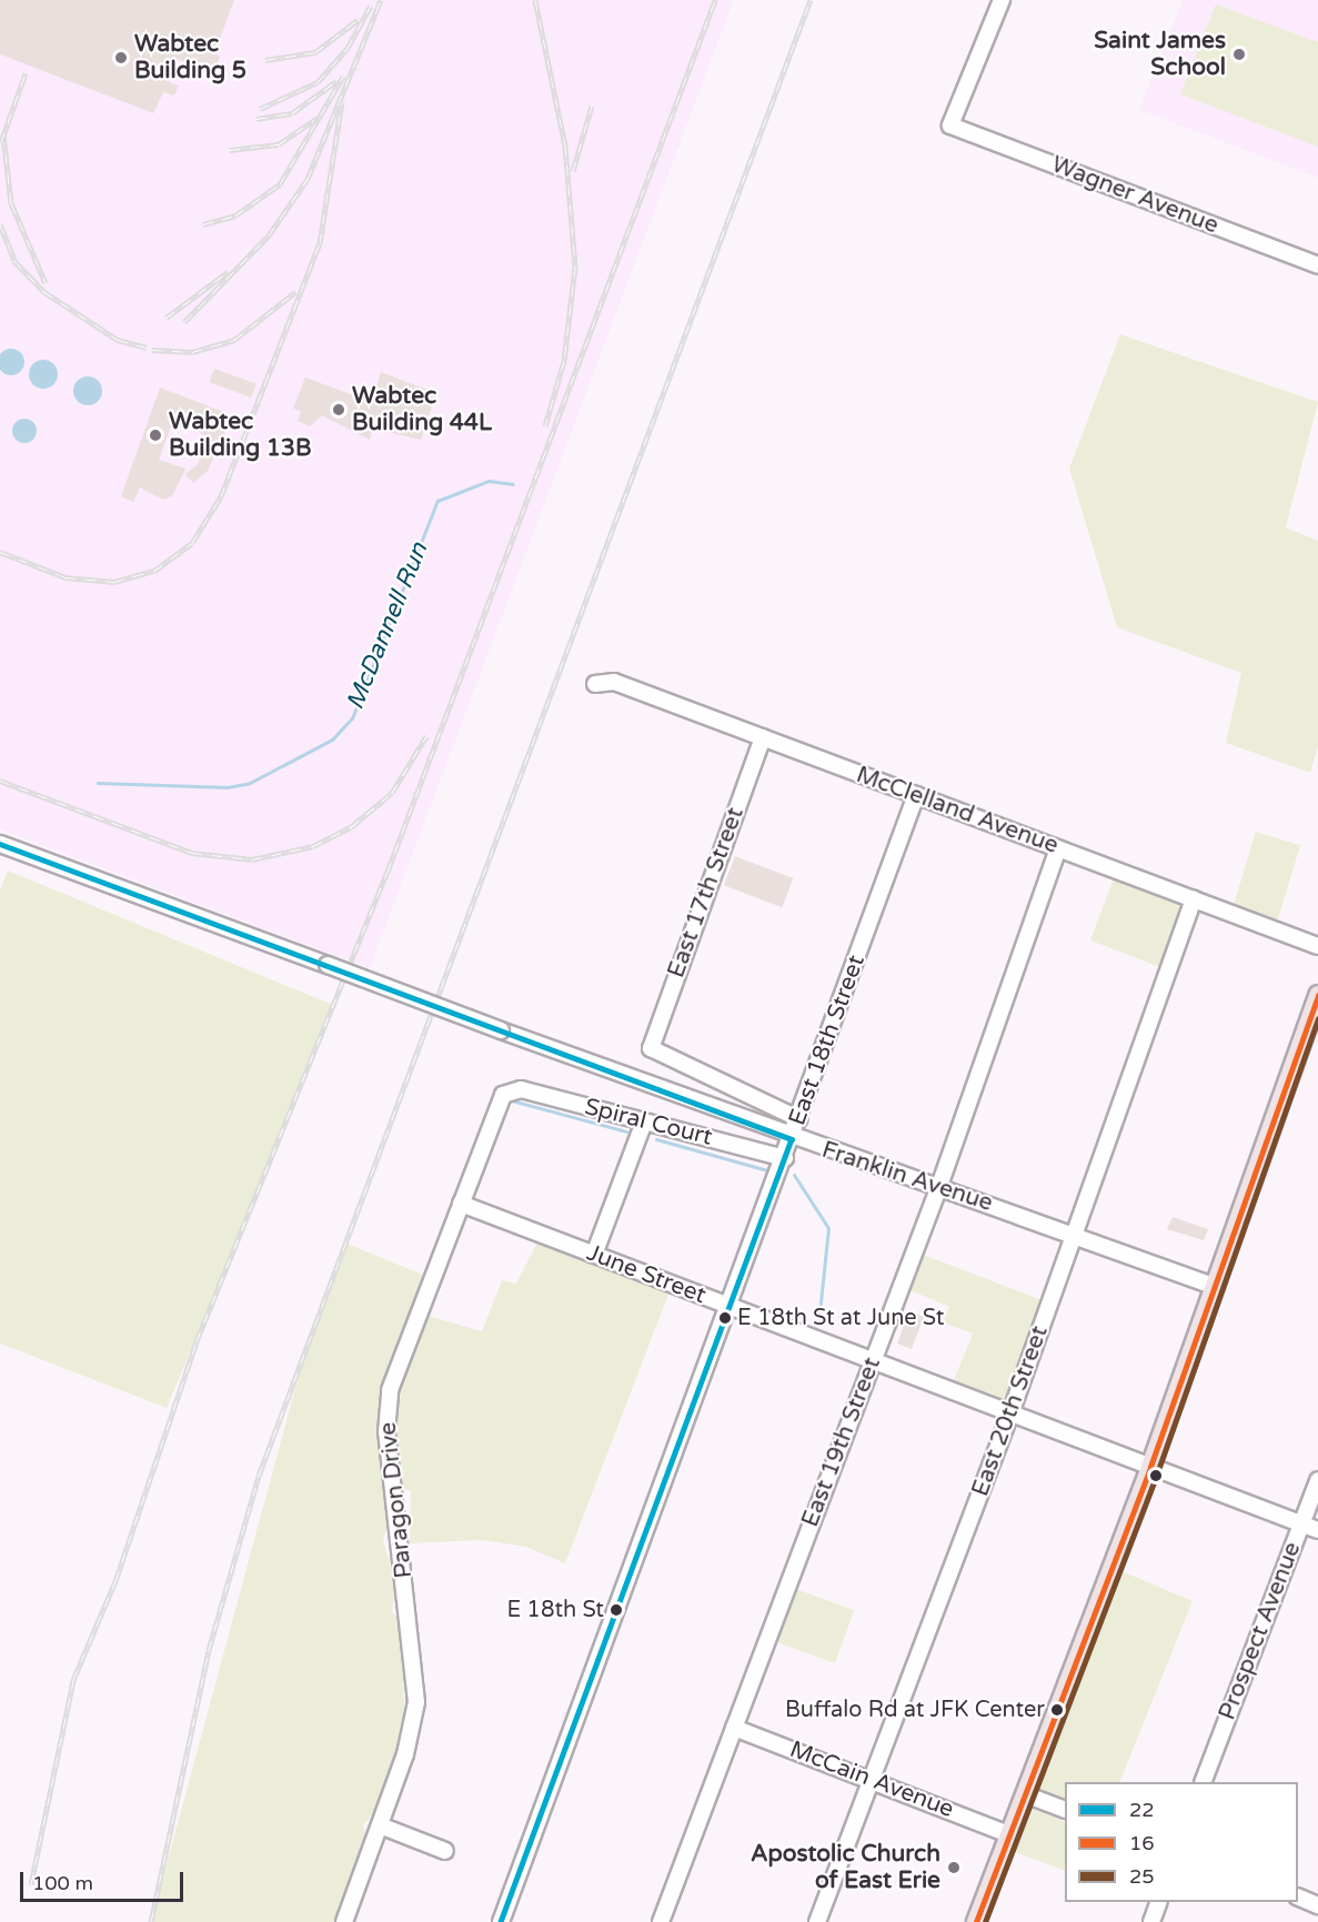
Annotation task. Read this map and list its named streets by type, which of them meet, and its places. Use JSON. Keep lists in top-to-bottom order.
{
  "streets": {
    "street": [
      "Wagner Avenue",
      "McClelland Avenue",
      "East 17th Street",
      "East 18th Street",
      "Spiral Court",
      "Franklin Avenue",
      "June Street",
      "East 20th Street",
      "East 19th Street",
      "Paragon Drive",
      "Prospect Avenue",
      "McCain Avenue"
    ]
  },
  "crossings": [
    ["McClelland Avenue", "East 17th Street"],
    ["McClelland Avenue", "East 18th Street"],
    ["McClelland Avenue", "East 20th Street"],
    ["McClelland Avenue", "East 19th Street"],
    ["East 17th Street", "East 18th Street"],
    ["East 18th Street", "Spiral Court"],
    ["East 18th Street", "Franklin Avenue"],
    ["East 18th Street", "June Street"],
    ["Spiral Court", "Paragon Drive"],
    ["Franklin Avenue", "East 20th Street"],
    ["Franklin Avenue", "East 19th Street"],
    ["June Street", "East 20th Street"],
    ["June Street", "East 19th Street"],
    ["June Street", "Paragon Drive"],
    ["June Street", "Prospect Avenue"],
    ["East 20th Street", "McCain Avenue"],
    ["East 19th Street", "McCain Avenue"]
  ],
  "water": ["McDannell Run"],
  "places": [
    "Saint James School",
    "Wabtec Building 5",
    "Wabtec Building 44L",
    "Wabtec Building 13B",
    "E 18th St at June St",
    "E 18th St",
    "Buffalo Rd at JFK Center",
    "Apostolic Church of East Erie"
  ],
  "lines": ["transit line 22", "transit line 16", "transit line 25"],
  "legend": ["22", "16", "25"],
  "scale_bar": "100 m"
}
